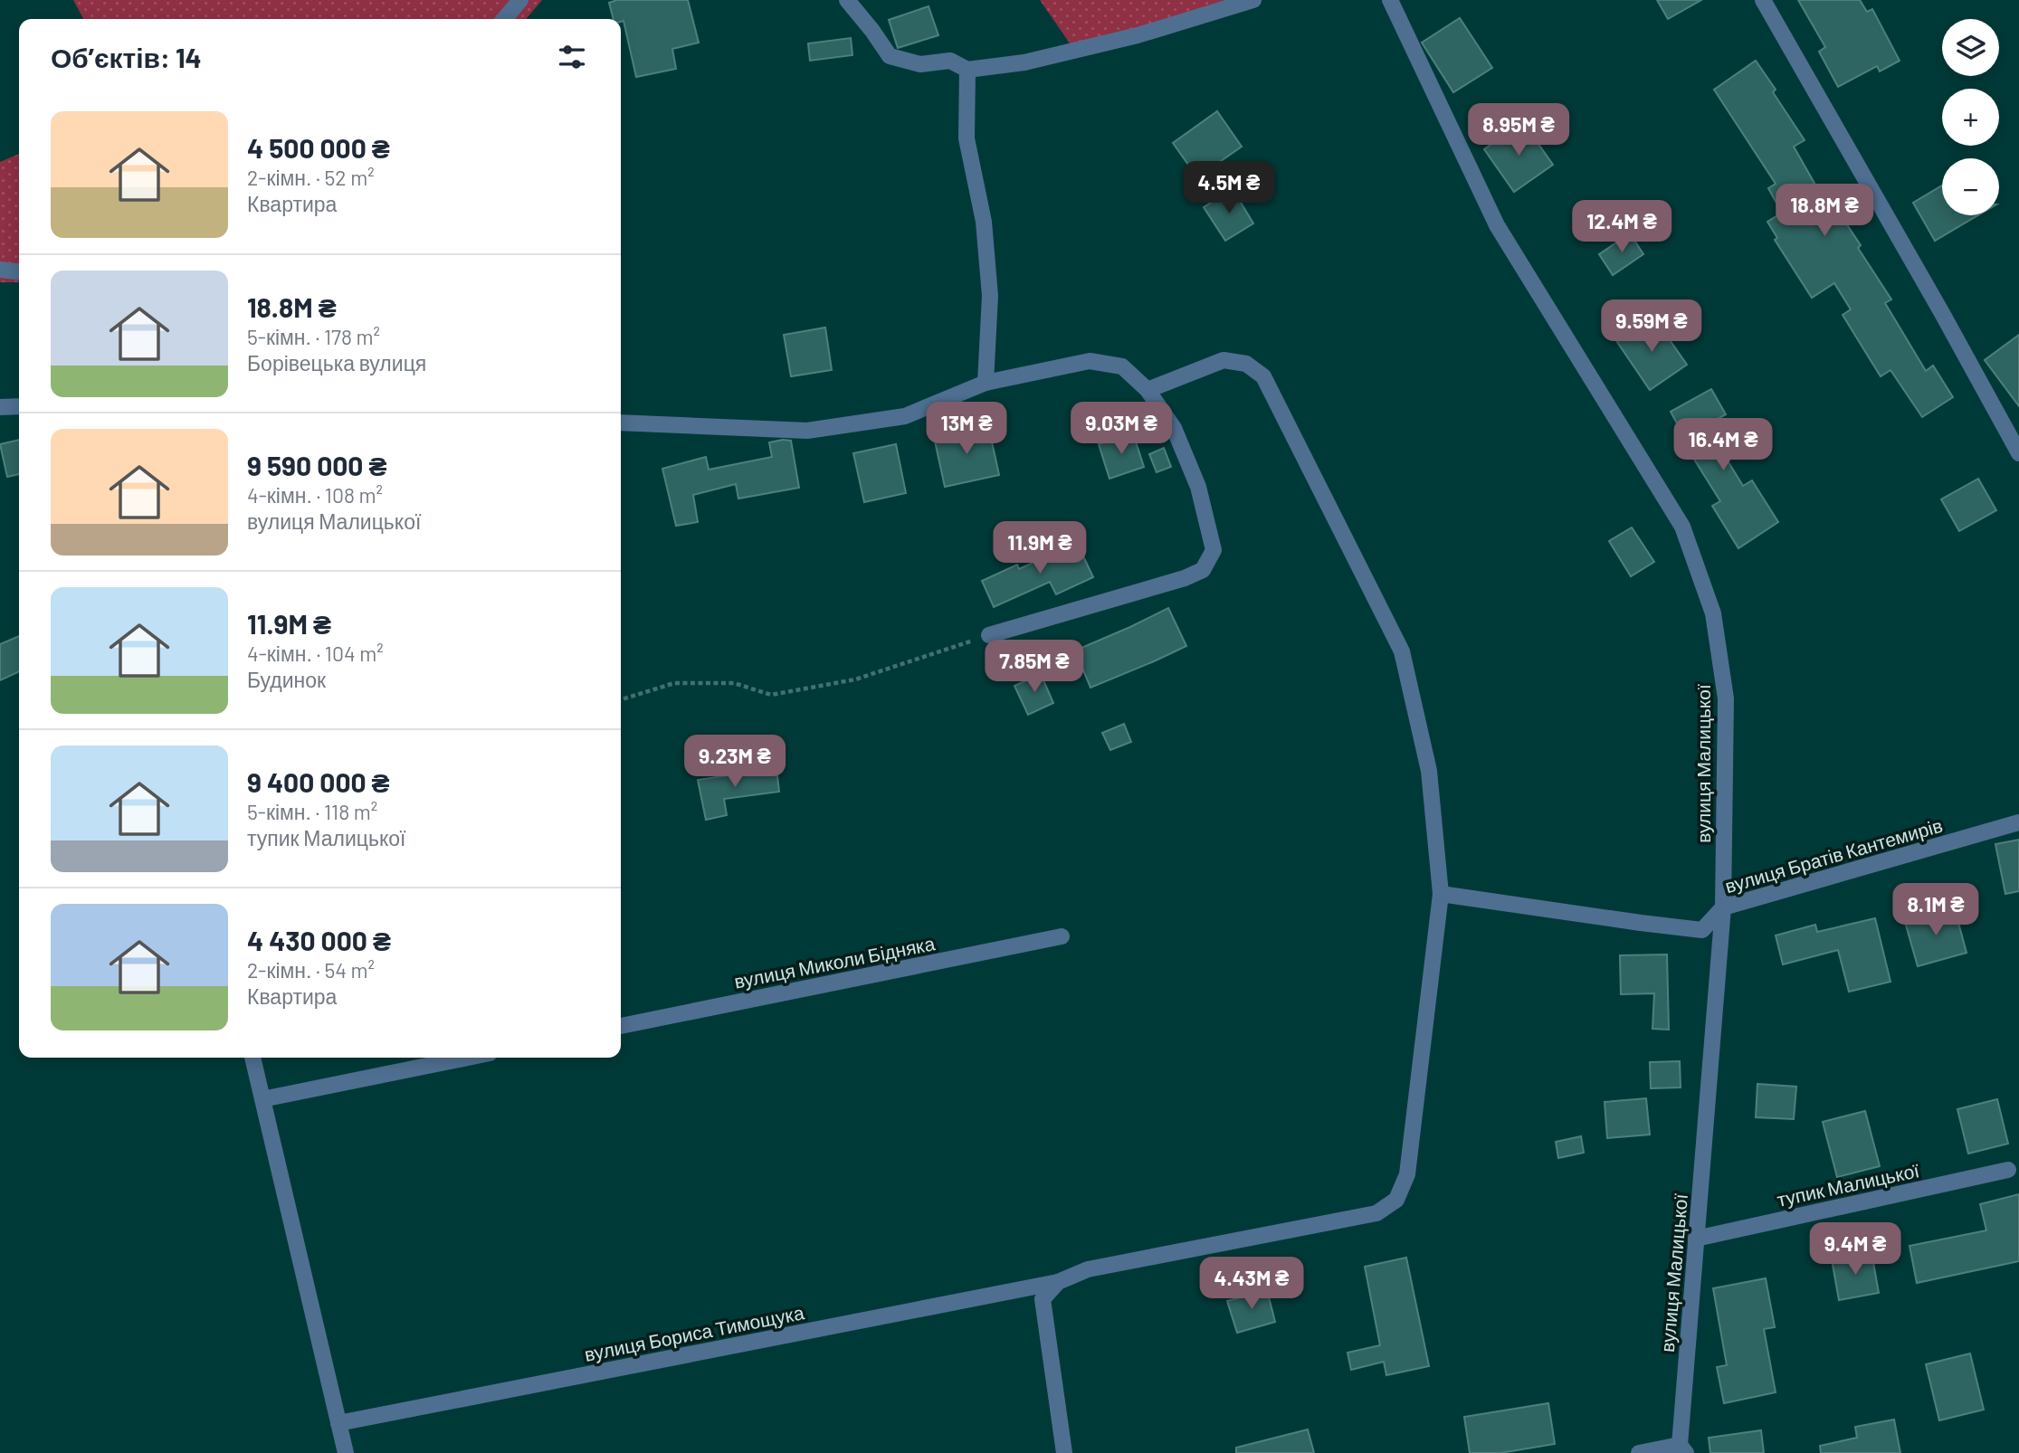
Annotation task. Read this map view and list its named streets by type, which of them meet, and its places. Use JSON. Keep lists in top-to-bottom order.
{
  "streets": {
    "street": [
      "вулиця Малицької",
      "вулиця Братів Кантемирів",
      "вулиця Миколи Бідняка",
      "тупик Малицької",
      "вулиця Бориса Тимощука"
    ]
  },
  "crossings": [
    ["вулиця Малицької", "вулиця Братів Кантемирів"],
    ["вулиця Малицької", "тупик Малицької"],
    ["вулиця Братів Кантемирів", "вулиця Бориса Тимощука"]
  ],
  "page": {
    "map_buttons": ["+", "−"],
    "heading": "Об’єктів: 14",
    "list": [
      {
        "name": "4 500 000 ₴",
        "note": "2-кімн. · 52 m² · Квартира"
      },
      {
        "name": "18.8M ₴",
        "note": "5-кімн. · 178 m² · Борівецька вулиця"
      },
      {
        "name": "9 590 000 ₴",
        "note": "4-кімн. · 108 m² · вулиця Малицької"
      },
      {
        "name": "11.9M ₴",
        "note": "4-кімн. · 104 m² · Будинок"
      },
      {
        "name": "9 400 000 ₴",
        "note": "5-кімн. · 118 m² · тупик Малицької"
      },
      {
        "name": "4 430 000 ₴",
        "note": "2-кімн. · 54 m² · Квартира"
      }
    ],
    "price": [
      "8.95M ₴",
      "4.5M ₴",
      "18.8M ₴",
      "12.4M ₴",
      "9.59M ₴",
      "13M ₴",
      "9.03M ₴",
      "16.4M ₴",
      "11.9M ₴",
      "7.85M ₴",
      "9.23M ₴",
      "8.1M ₴",
      "9.4M ₴",
      "4.43M ₴"
    ]
  }
}
